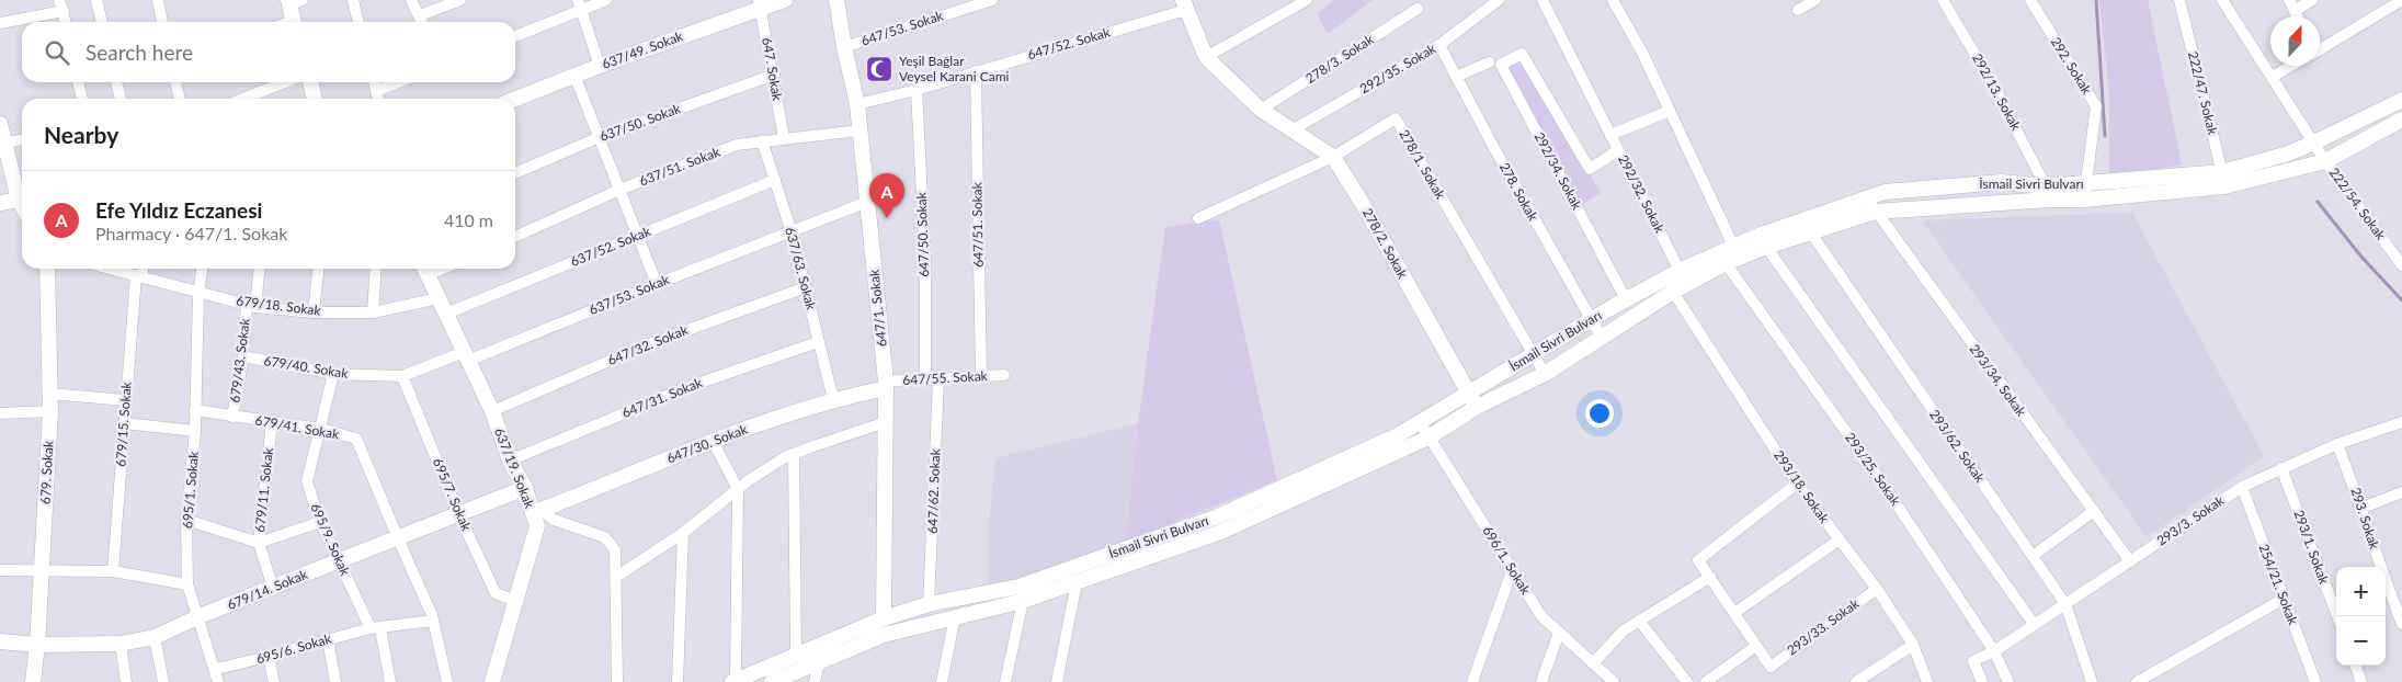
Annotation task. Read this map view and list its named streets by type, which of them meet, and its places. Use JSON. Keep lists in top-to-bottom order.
{
  "streets": {
    "main road": [
      "637/49. Sokak",
      "İsmail Sivri Bulvarı",
      "278/2. Sokak",
      "647/1. Sokak",
      "647/30. Sokak",
      "637/19. Sokak",
      "679. Sokak",
      "679/14. Sokak"
    ],
    "street": [
      "647/53. Sokak",
      "647/52. Sokak",
      "278/3. Sokak",
      "292. Sokak",
      "647. Sokak",
      "292/35. Sokak",
      "292/13. Sokak",
      "222/47. Sokak",
      "637/50. Sokak",
      "278/1. Sokak",
      "637/51. Sokak",
      "292/34. Sokak",
      "278. Sokak",
      "292/32. Sokak",
      "222/54. Sokak",
      "647/51. Sokak",
      "647/50. Sokak",
      "637/52. Sokak",
      "637/63. Sokak",
      "637/53. Sokak",
      "679/18. Sokak",
      "647/32. Sokak",
      "679/43. Sokak",
      "679/40. Sokak",
      "647/55. Sokak",
      "293/34. Sokak",
      "647/31. Sokak",
      "679/15. Sokak",
      "679/41. Sokak",
      "293/62. Sokak",
      "293/25. Sokak",
      "293/18. Sokak",
      "695/1. Sokak",
      "679/11. Sokak",
      "647/62. Sokak",
      "695/7. Sokak",
      "293. Sokak",
      "293/3. Sokak",
      "695/9. Sokak",
      "293/1. Sokak",
      "696/1. Sokak",
      "254/21. Sokak",
      "293/33. Sokak",
      "695/6. Sokak"
    ]
  },
  "crossings": [
    ["647/53. Sokak", "647/1. Sokak"],
    ["647/52. Sokak", "647/51. Sokak"],
    ["647/52. Sokak", "647/50. Sokak"],
    ["647/52. Sokak", "647/1. Sokak"],
    ["637/49. Sokak", "647. Sokak"],
    ["278/3. Sokak", "278/2. Sokak"],
    ["292. Sokak", "İsmail Sivri Bulvarı"],
    ["647. Sokak", "637/50. Sokak"],
    ["647. Sokak", "637/51. Sokak"],
    ["292/35. Sokak", "278. Sokak"],
    ["292/35. Sokak", "278/2. Sokak"],
    ["292/13. Sokak", "İsmail Sivri Bulvarı"],
    ["222/47. Sokak", "İsmail Sivri Bulvarı"],
    ["278/1. Sokak", "İsmail Sivri Bulvarı"],
    ["278/1. Sokak", "278/2. Sokak"],
    ["637/51. Sokak", "637/63. Sokak"],
    ["637/51. Sokak", "647/1. Sokak"],
    ["292/34. Sokak", "İsmail Sivri Bulvarı"],
    ["292/34. Sokak", "292/32. Sokak"],
    ["İsmail Sivri Bulvarı", "278. Sokak"],
    ["İsmail Sivri Bulvarı", "292/32. Sokak"],
    ["İsmail Sivri Bulvarı", "222/54. Sokak"],
    ["İsmail Sivri Bulvarı", "278/2. Sokak"],
    ["İsmail Sivri Bulvarı", "647/1. Sokak"],
    ["İsmail Sivri Bulvarı", "293/34. Sokak"],
    ["İsmail Sivri Bulvarı", "293/62. Sokak"],
    ["İsmail Sivri Bulvarı", "293/25. Sokak"],
    ["İsmail Sivri Bulvarı", "293/18. Sokak"],
    ["İsmail Sivri Bulvarı", "647/62. Sokak"],
    ["İsmail Sivri Bulvarı", "696/1. Sokak"],
    ["647/51. Sokak", "647/55. Sokak"],
    ["647/50. Sokak", "647/55. Sokak"],
    ["637/52. Sokak", "637/63. Sokak"],
    ["637/52. Sokak", "637/19. Sokak"],
    ["637/63. Sokak", "637/53. Sokak"],
    ["637/63. Sokak", "647/32. Sokak"],
    ["637/63. Sokak", "647/31. Sokak"],
    ["637/63. Sokak", "647/30. Sokak"],
    ["637/53. Sokak", "647/1. Sokak"],
    ["637/53. Sokak", "679/40. Sokak"],
    ["637/53. Sokak", "637/19. Sokak"],
    ["679/18. Sokak", "679/43. Sokak"],
    ["679/18. Sokak", "679/15. Sokak"],
    ["679/18. Sokak", "637/19. Sokak"],
    ["679/18. Sokak", "695/1. Sokak"],
    ["647/1. Sokak", "647/55. Sokak"],
    ["647/1. Sokak", "647/30. Sokak"],
    ["647/32. Sokak", "637/19. Sokak"],
    ["679/43. Sokak", "679/40. Sokak"],
    ["679/43. Sokak", "679/41. Sokak"],
    ["679/40. Sokak", "637/19. Sokak"],
    ["679/40. Sokak", "695/7. Sokak"],
    ["679/40. Sokak", "695/9. Sokak"],
    ["647/55. Sokak", "647/30. Sokak"],
    ["647/55. Sokak", "647/62. Sokak"],
    ["293/34. Sokak", "293/3. Sokak"],
    ["647/31. Sokak", "637/19. Sokak"],
    ["679/41. Sokak", "695/1. Sokak"],
    ["679/41. Sokak", "679/11. Sokak"],
    ["679/41. Sokak", "695/9. Sokak"],
    ["679/41. Sokak", "679/14. Sokak"],
    ["647/30. Sokak", "637/19. Sokak"],
    ["293/62. Sokak", "293/3. Sokak"],
    ["637/19. Sokak", "695/7. Sokak"],
    ["637/19. Sokak", "679/14. Sokak"],
    ["293/25. Sokak", "293/3. Sokak"],
    ["679. Sokak", "679/14. Sokak"],
    ["293/18. Sokak", "293/33. Sokak"],
    ["695/1. Sokak", "679/14. Sokak"],
    ["695/1. Sokak", "695/6. Sokak"],
    ["679/11. Sokak", "679/14. Sokak"],
    ["695/7. Sokak", "679/14. Sokak"],
    ["293. Sokak", "293/3. Sokak"],
    ["293/3. Sokak", "293/1. Sokak"],
    ["293/3. Sokak", "254/21. Sokak"],
    ["695/9. Sokak", "679/14. Sokak"],
    ["695/9. Sokak", "695/6. Sokak"]
  ],
  "places": {
    "mosque": ["Yeşil Bağlar Veysel Karani Cami"]
  },
  "north": "top",
  "page": {
    "search": "Search here",
    "heading": "Nearby",
    "list": [
      {
        "mark": "A",
        "name": "Efe Yıldız Eczanesi",
        "note": "Pharmacy · 647/1. Sokak",
        "value": "410 m"
      }
    ],
    "pins": "A",
    "map_buttons": ["+", "−"]
  }
}
